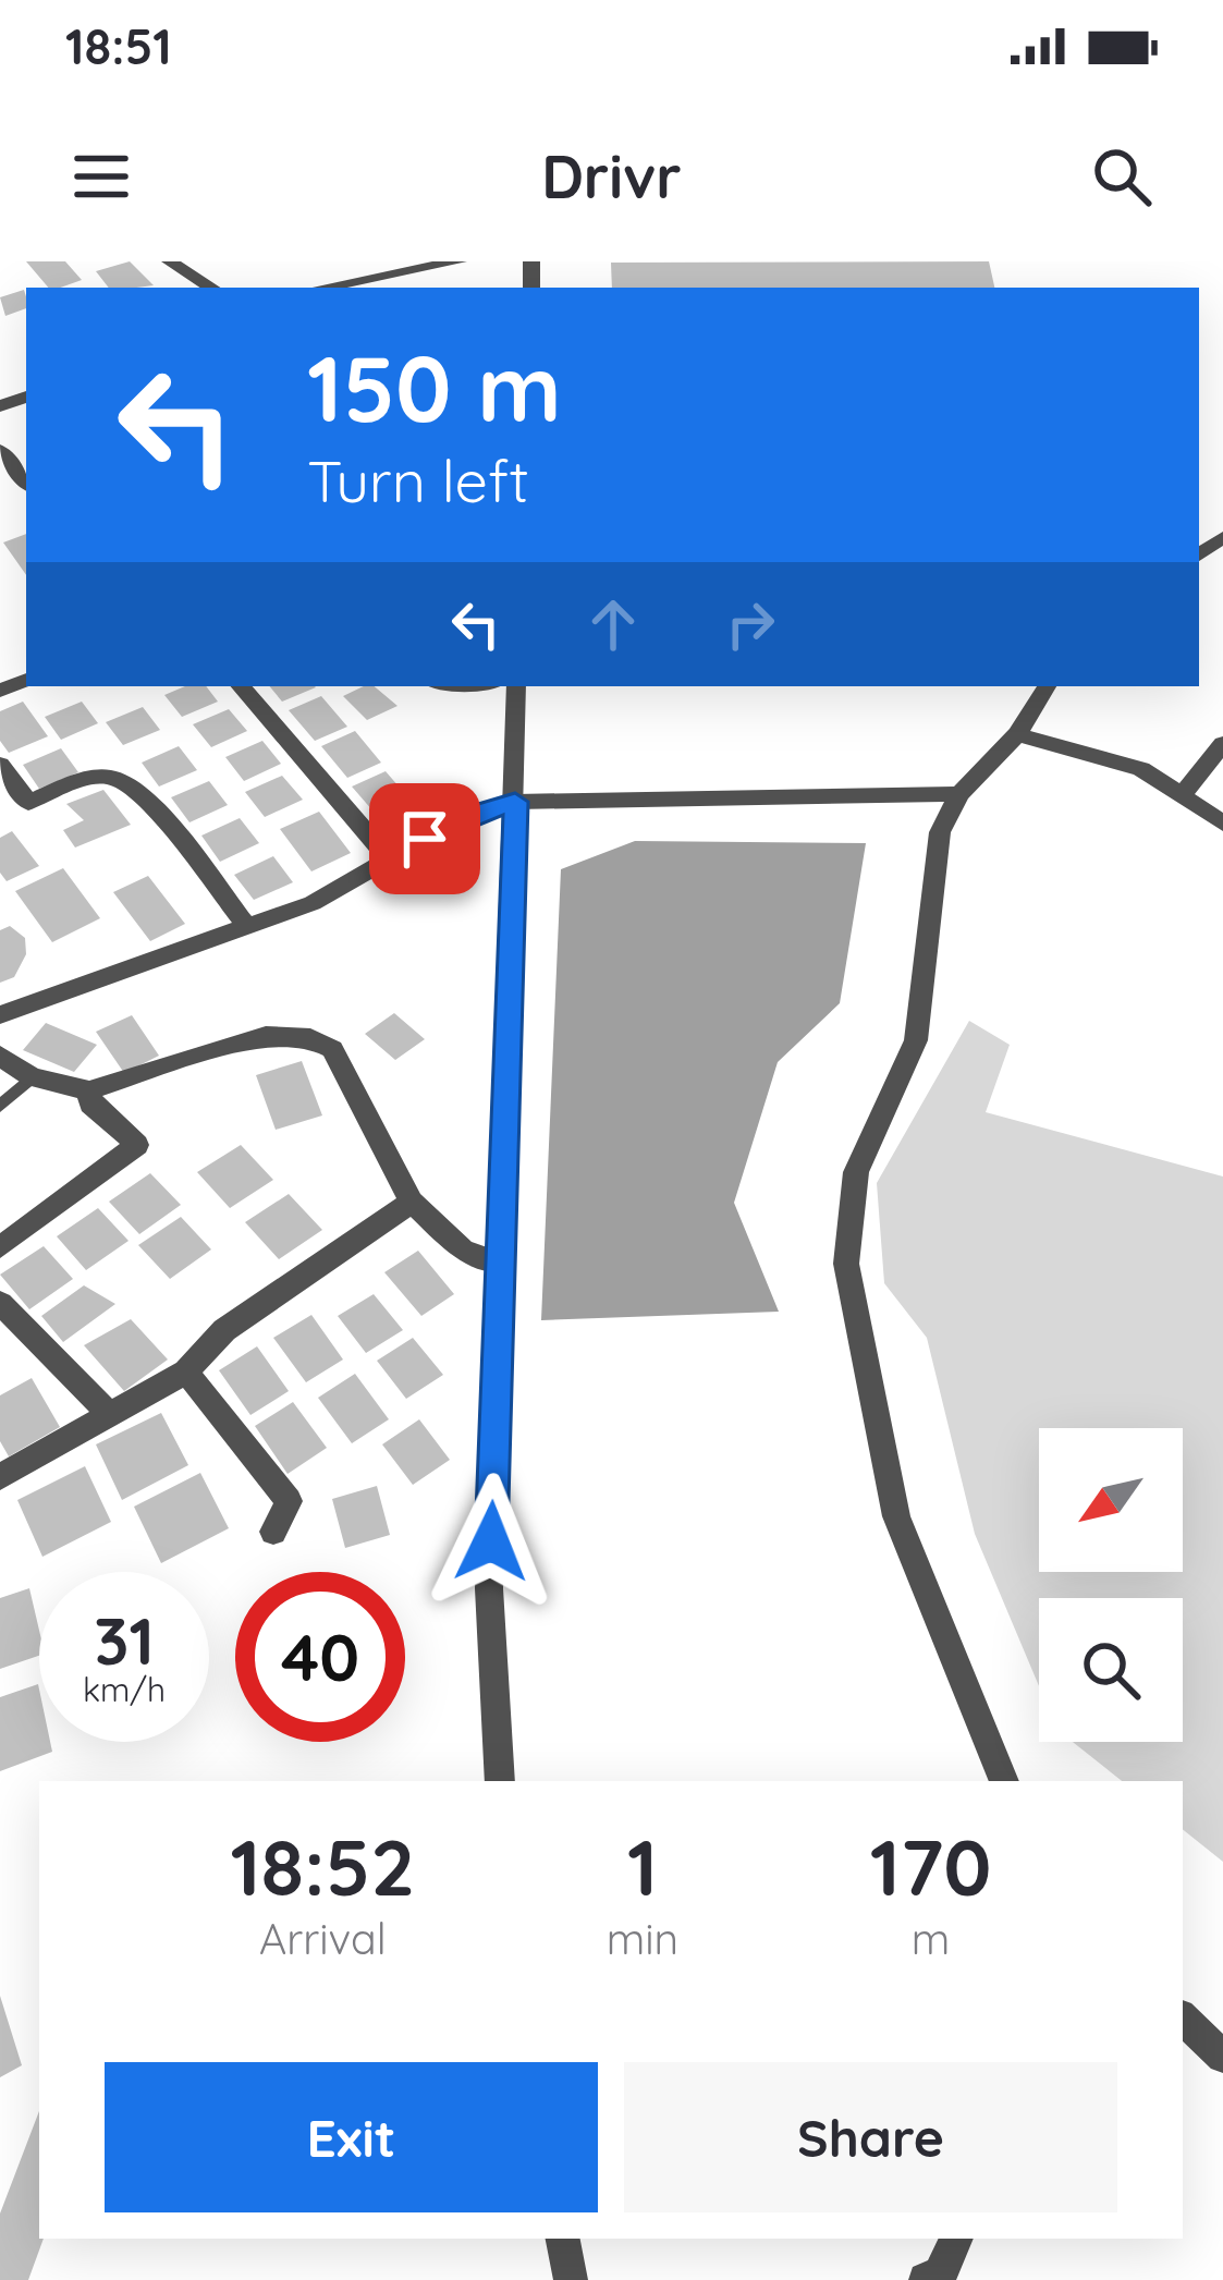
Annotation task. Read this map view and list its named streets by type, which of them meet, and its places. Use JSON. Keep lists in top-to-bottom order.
{
  "north": "bottom left",
  "page": {
    "status": "18:51",
    "header": "Drivr",
    "turn": ["150 m", "Turn left"],
    "speed": "31 km/h",
    "limit": "40",
    "eta": [
      "18:52",
      "Arrival",
      "1",
      "min",
      "170",
      "m"
    ],
    "buttons": ["Exit", "Share"]
  }
}
